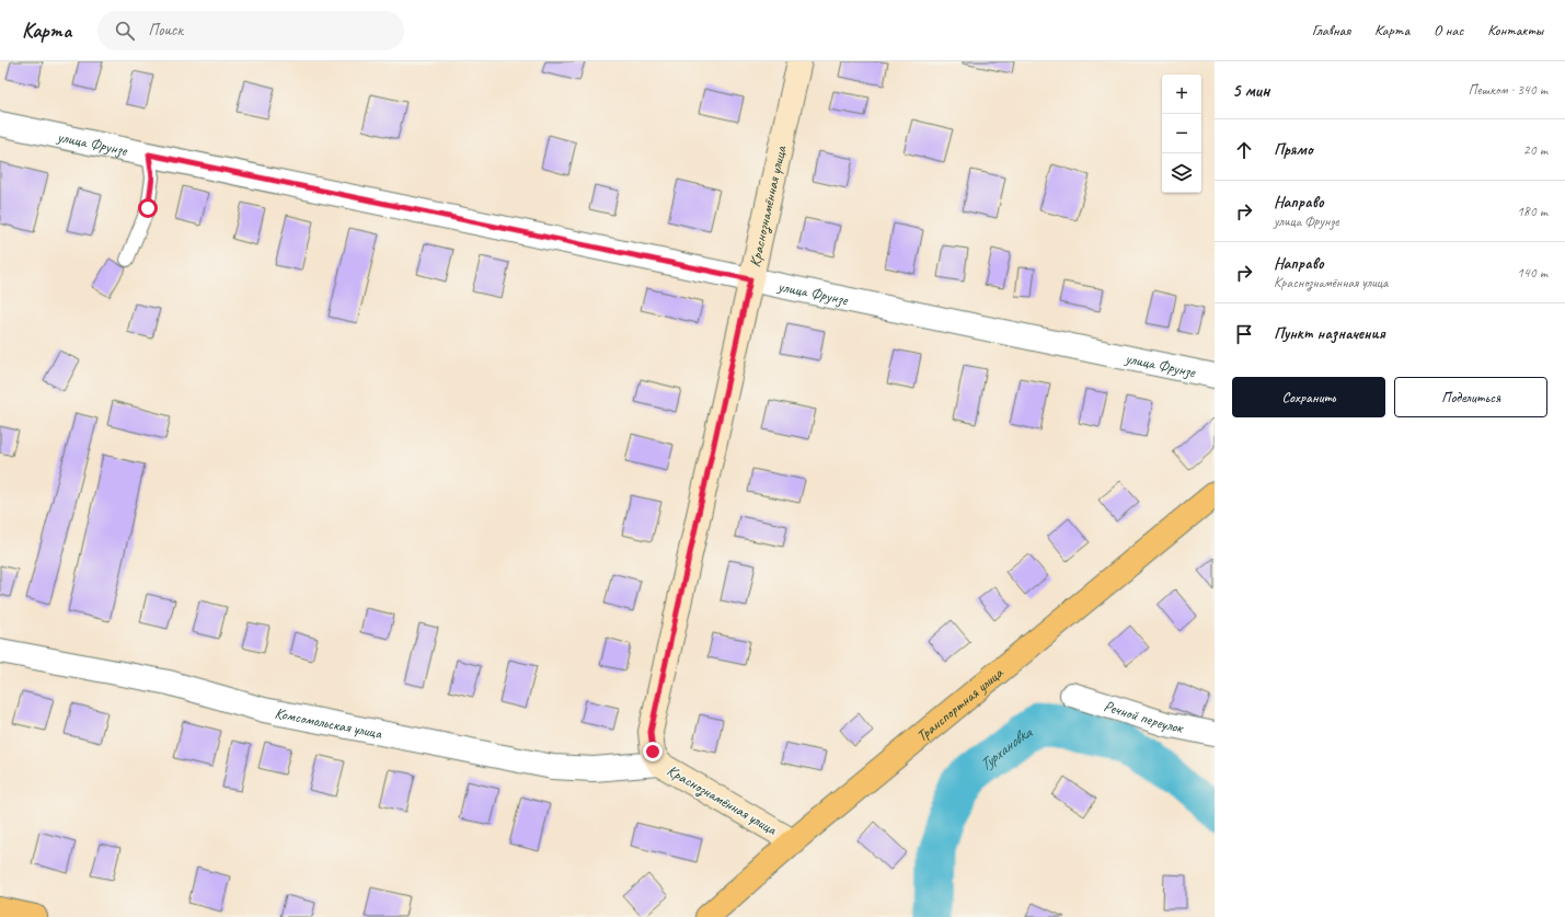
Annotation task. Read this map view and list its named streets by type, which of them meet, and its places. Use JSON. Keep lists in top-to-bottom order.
{
  "streets": {
    "main road": ["Транспортная улица"],
    "street": [
      "улица Фрунзе",
      "Краснознамённая улица",
      "Речной переулок",
      "Комсомольская улица"
    ]
  },
  "crossings": [
    ["улица Фрунзе", "Краснознамённая улица"],
    ["Краснознамённая улица", "Транспортная улица"],
    ["Краснознамённая улица", "Комсомольская улица"]
  ],
  "water": ["Турхановка"],
  "page": {
    "header": "Карта",
    "search": "Поиск",
    "nav": [
      "Главная",
      "Карта",
      "О нас",
      "Контакты"
    ],
    "heading": ["5 мин", "Пешком · 340 m"],
    "map_buttons": ["+", "−"],
    "list": [
      ["Прямо", "20 m"],
      ["Направо", "улица Фрунзе", "180 m"],
      ["Направо", "Краснознамённая улица", "140 m"],
      "Пункт назначения"
    ],
    "buttons": ["Сохранить", "Поделиться"]
  }
}
